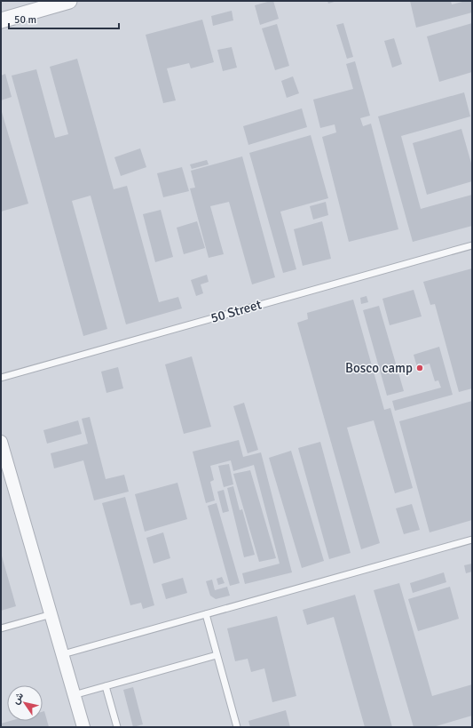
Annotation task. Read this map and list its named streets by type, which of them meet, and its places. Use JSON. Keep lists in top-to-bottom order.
{
  "streets": {
    "lane": ["50 Street"]
  },
  "places": ["Bosco camp"],
  "scale_bar": "50 m",
  "north": "top left"
}
